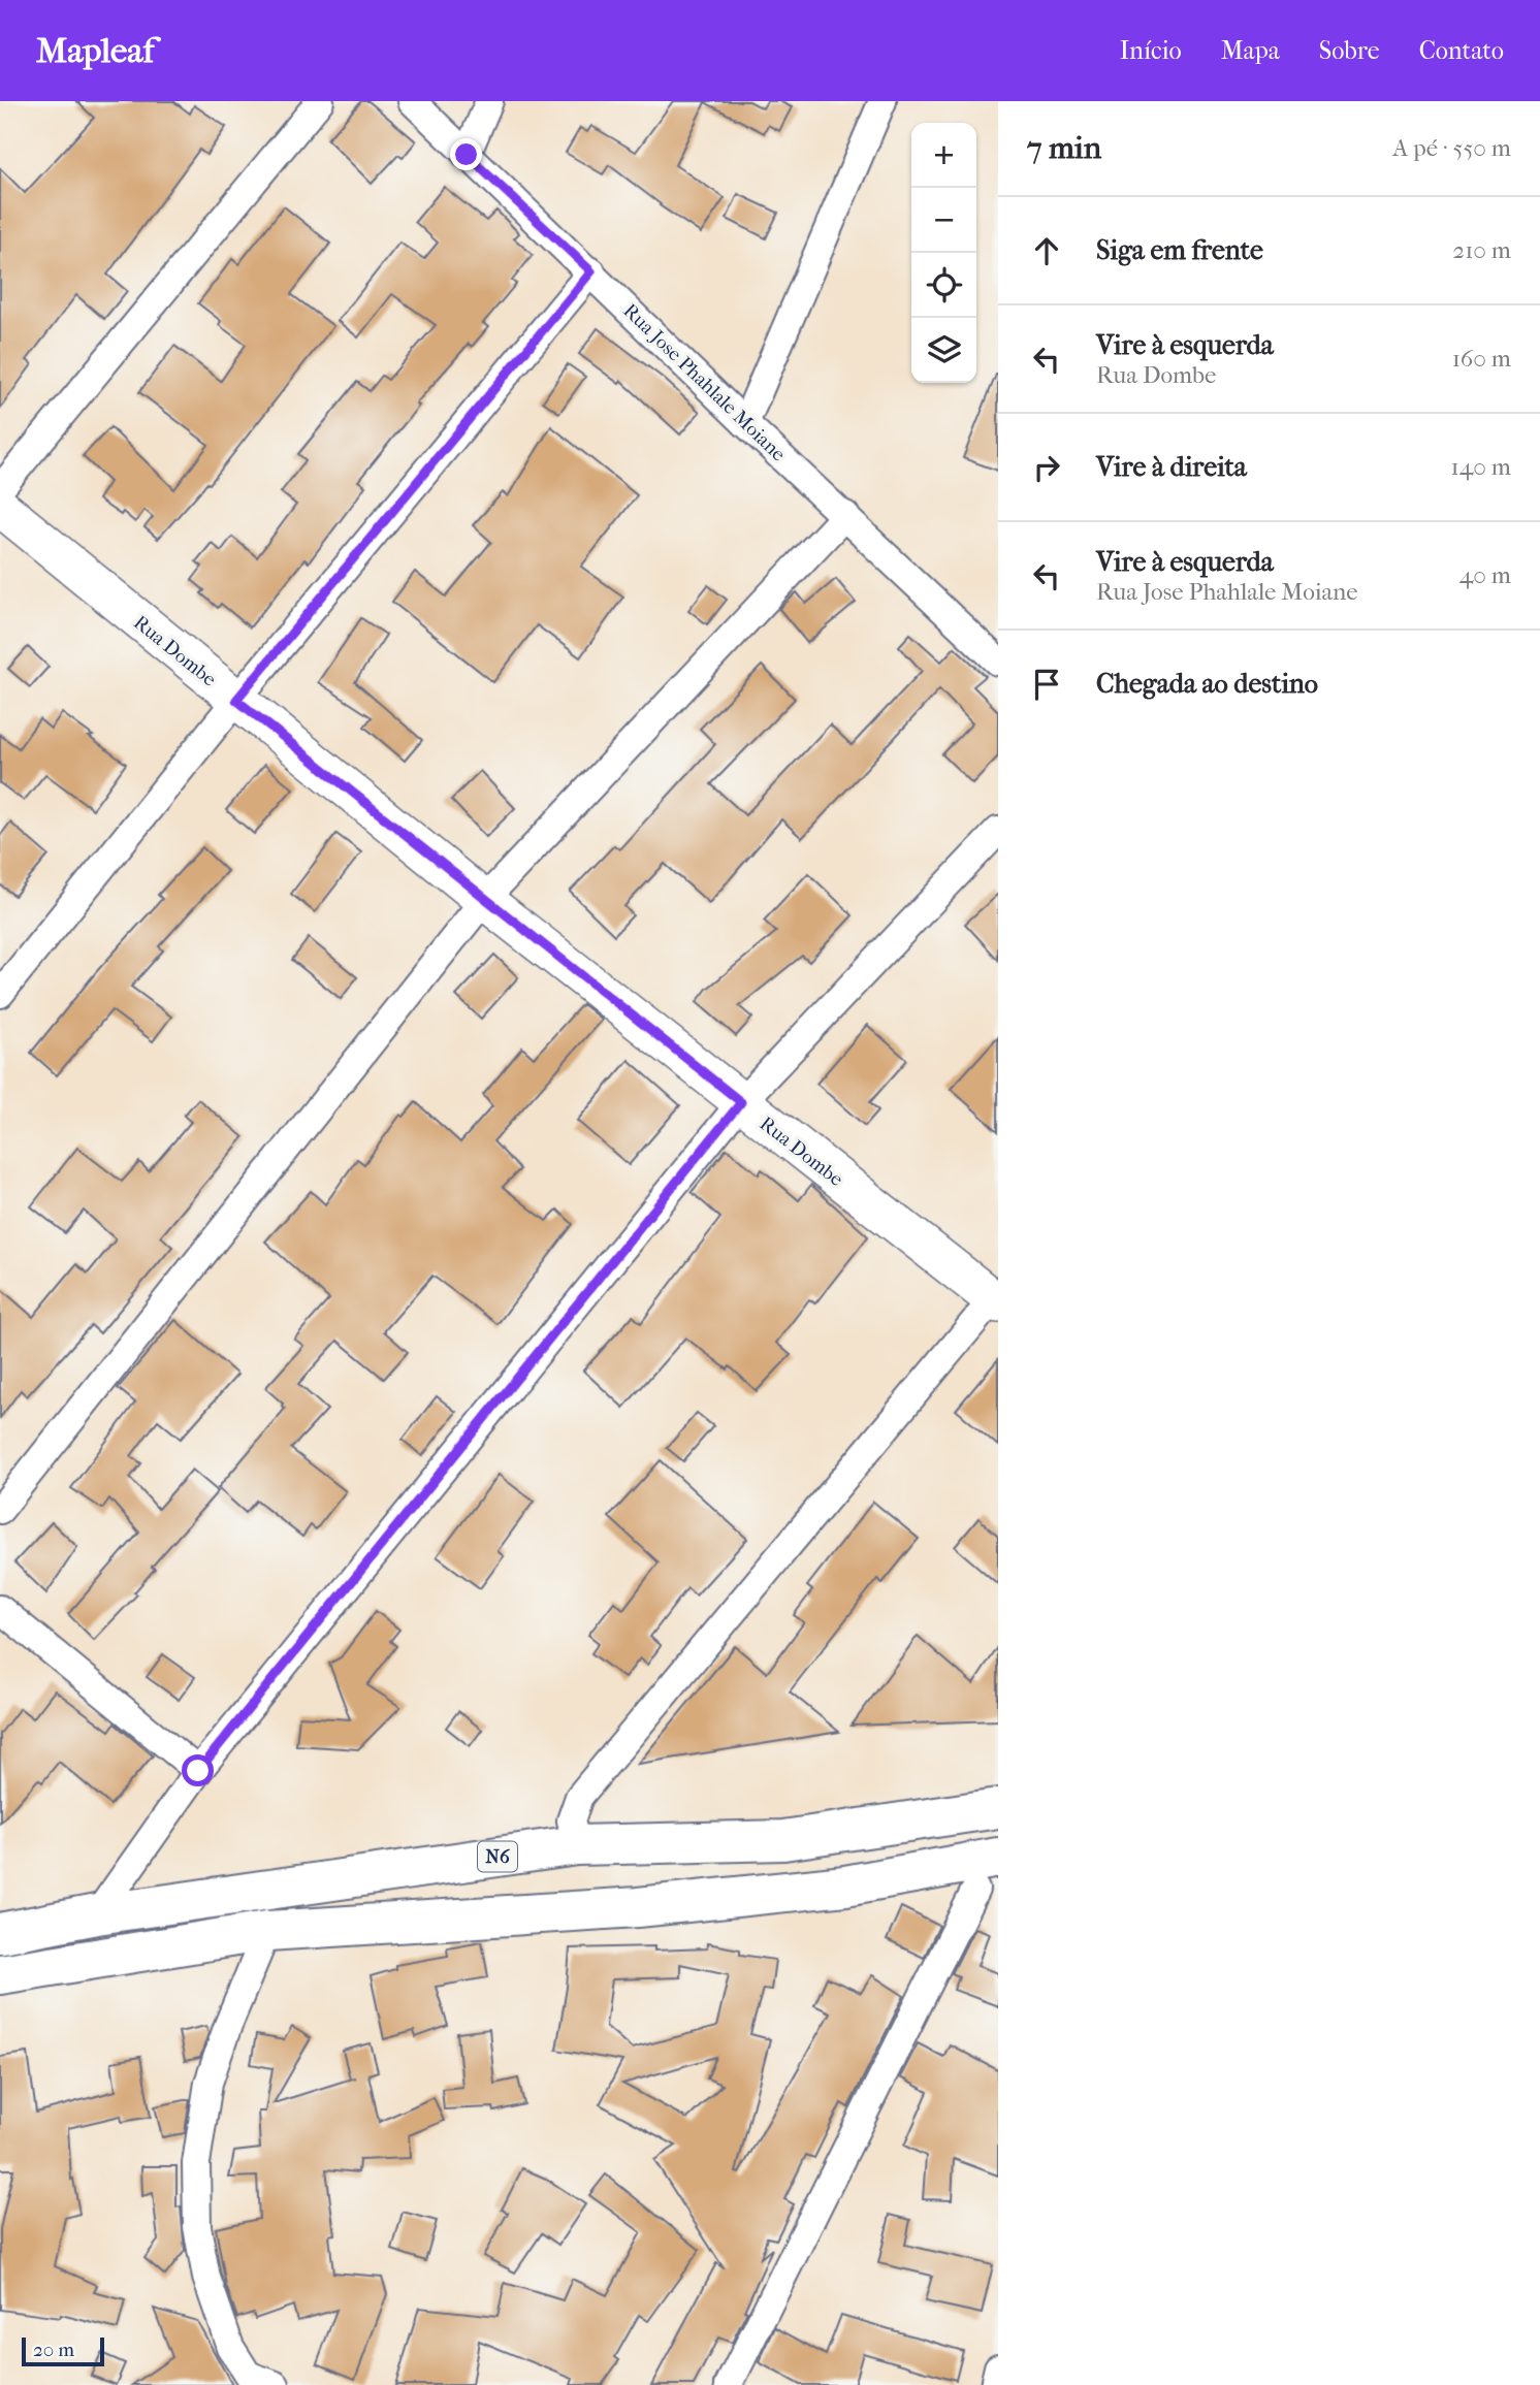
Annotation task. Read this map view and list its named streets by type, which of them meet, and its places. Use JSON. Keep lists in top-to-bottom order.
{
  "streets": {
    "highway": ["N6"],
    "street": ["Rua Jose Phahlale Moiane", "Rua Dombe"]
  },
  "scale_bar": "20 m",
  "page": {
    "header": "Mapleaf",
    "nav": [
      "Início",
      "Mapa",
      "Sobre",
      "Contato"
    ],
    "heading": ["7 min", "A pé · 550 m"],
    "map_buttons": ["+", "−"],
    "list": [
      ["Siga em frente", "210 m"],
      ["Vire à esquerda", "Rua Dombe", "160 m"],
      ["Vire à direita", "140 m"],
      ["Vire à esquerda", "Rua Jose Phahlale Moiane", "40 m"],
      "Chegada ao destino"
    ],
    "scale": "20 m"
  }
}
